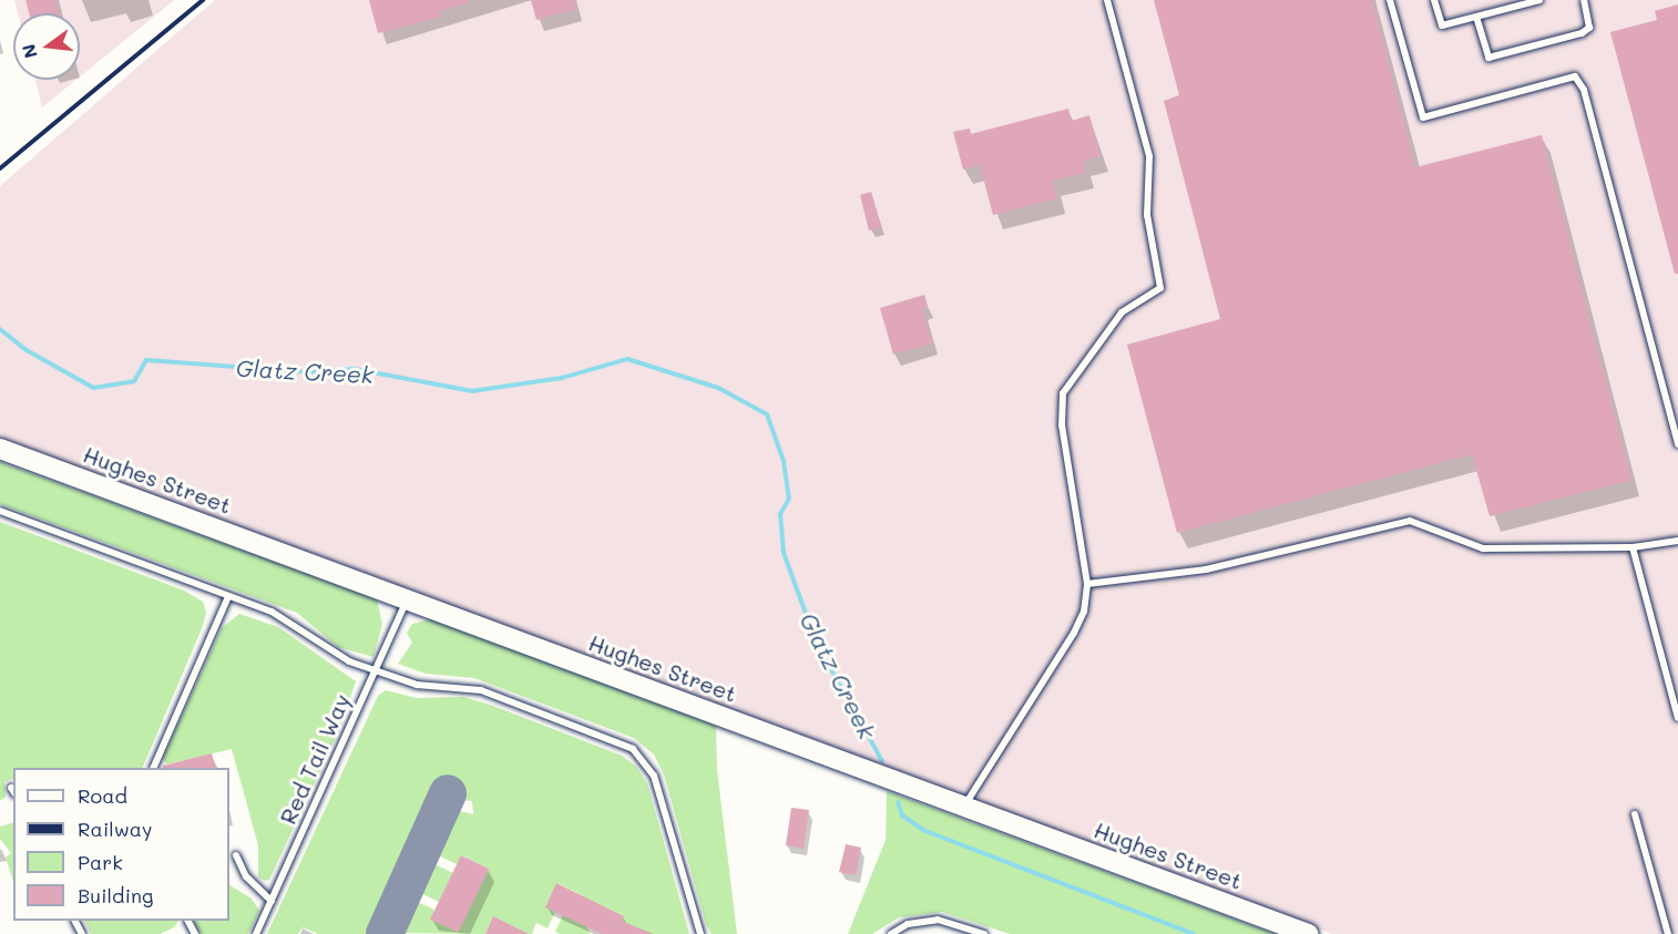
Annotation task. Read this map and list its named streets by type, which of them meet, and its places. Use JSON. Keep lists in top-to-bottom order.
{
  "streets": {
    "street": ["Hughes Street"],
    "lane": ["Red Tail Way"]
  },
  "crossings": [
    ["Hughes Street", "Red Tail Way"]
  ],
  "water": ["Glatz Creek"],
  "legend": [
    "Road",
    "Railway",
    "Park",
    "Building"
  ],
  "north": "left"
}
